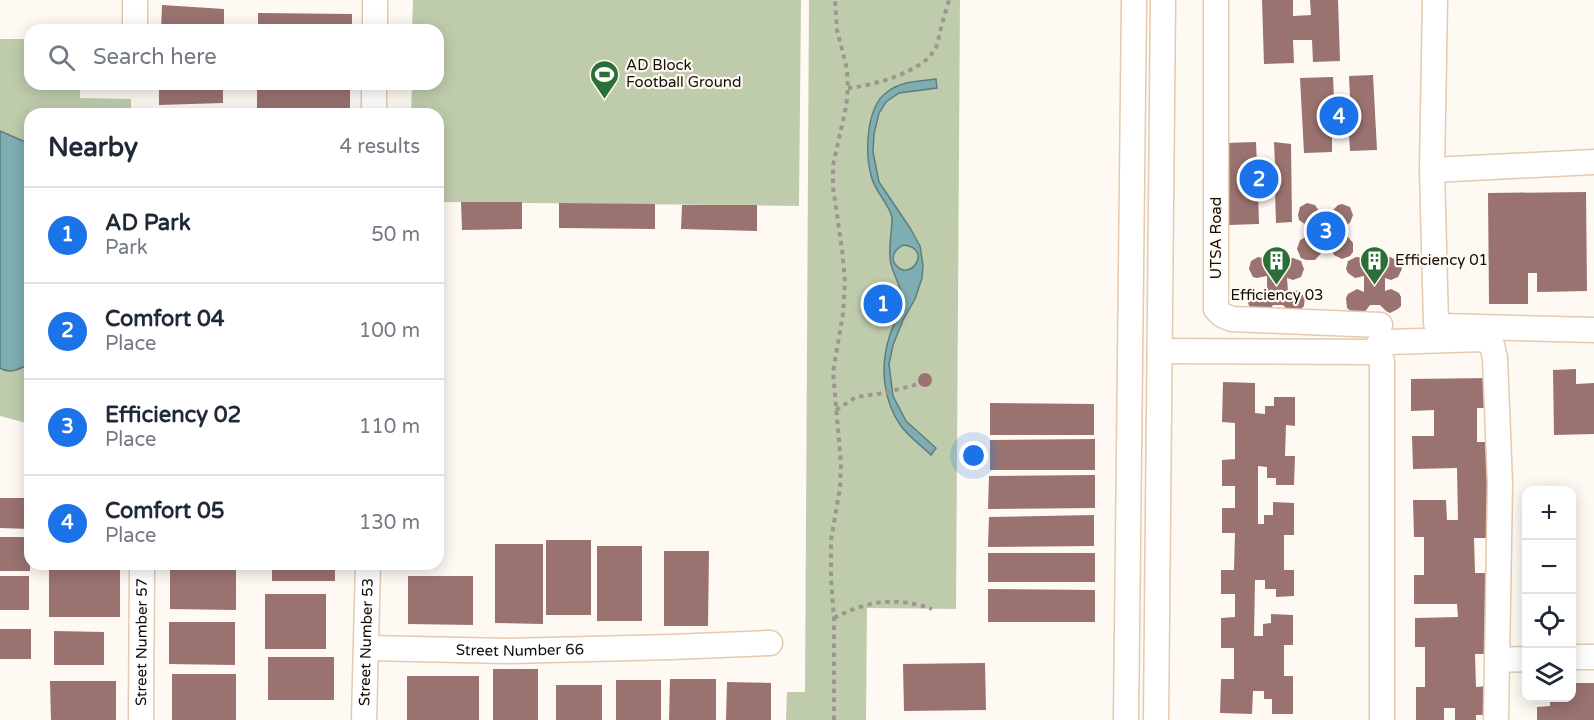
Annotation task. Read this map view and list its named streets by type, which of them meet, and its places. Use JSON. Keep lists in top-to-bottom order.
{
  "streets": {
    "street": [
      "UTSA Road",
      "Street Number 57",
      "Street Number 53",
      "Street Number 66"
    ]
  },
  "crossings": [
    ["Street Number 53", "Street Number 66"]
  ],
  "places": {
    "sports": ["AD Block Football Ground"],
    "building": ["Efficiency 03", "Efficiency 01"]
  },
  "page": {
    "search": "Search here",
    "pins": [
      "4",
      "2",
      "3",
      "1"
    ],
    "heading": ["Nearby", "4 results"],
    "list": [
      {
        "mark": "1",
        "name": "AD Park",
        "note": "Park",
        "value": "50 m"
      },
      {
        "mark": "2",
        "name": "Comfort 04",
        "note": "Place",
        "value": "100 m"
      },
      {
        "mark": "3",
        "name": "Efficiency 02",
        "note": "Place",
        "value": "110 m"
      },
      {
        "mark": "4",
        "name": "Comfort 05",
        "note": "Place",
        "value": "130 m"
      }
    ],
    "map_buttons": ["+", "−"]
  }
}
